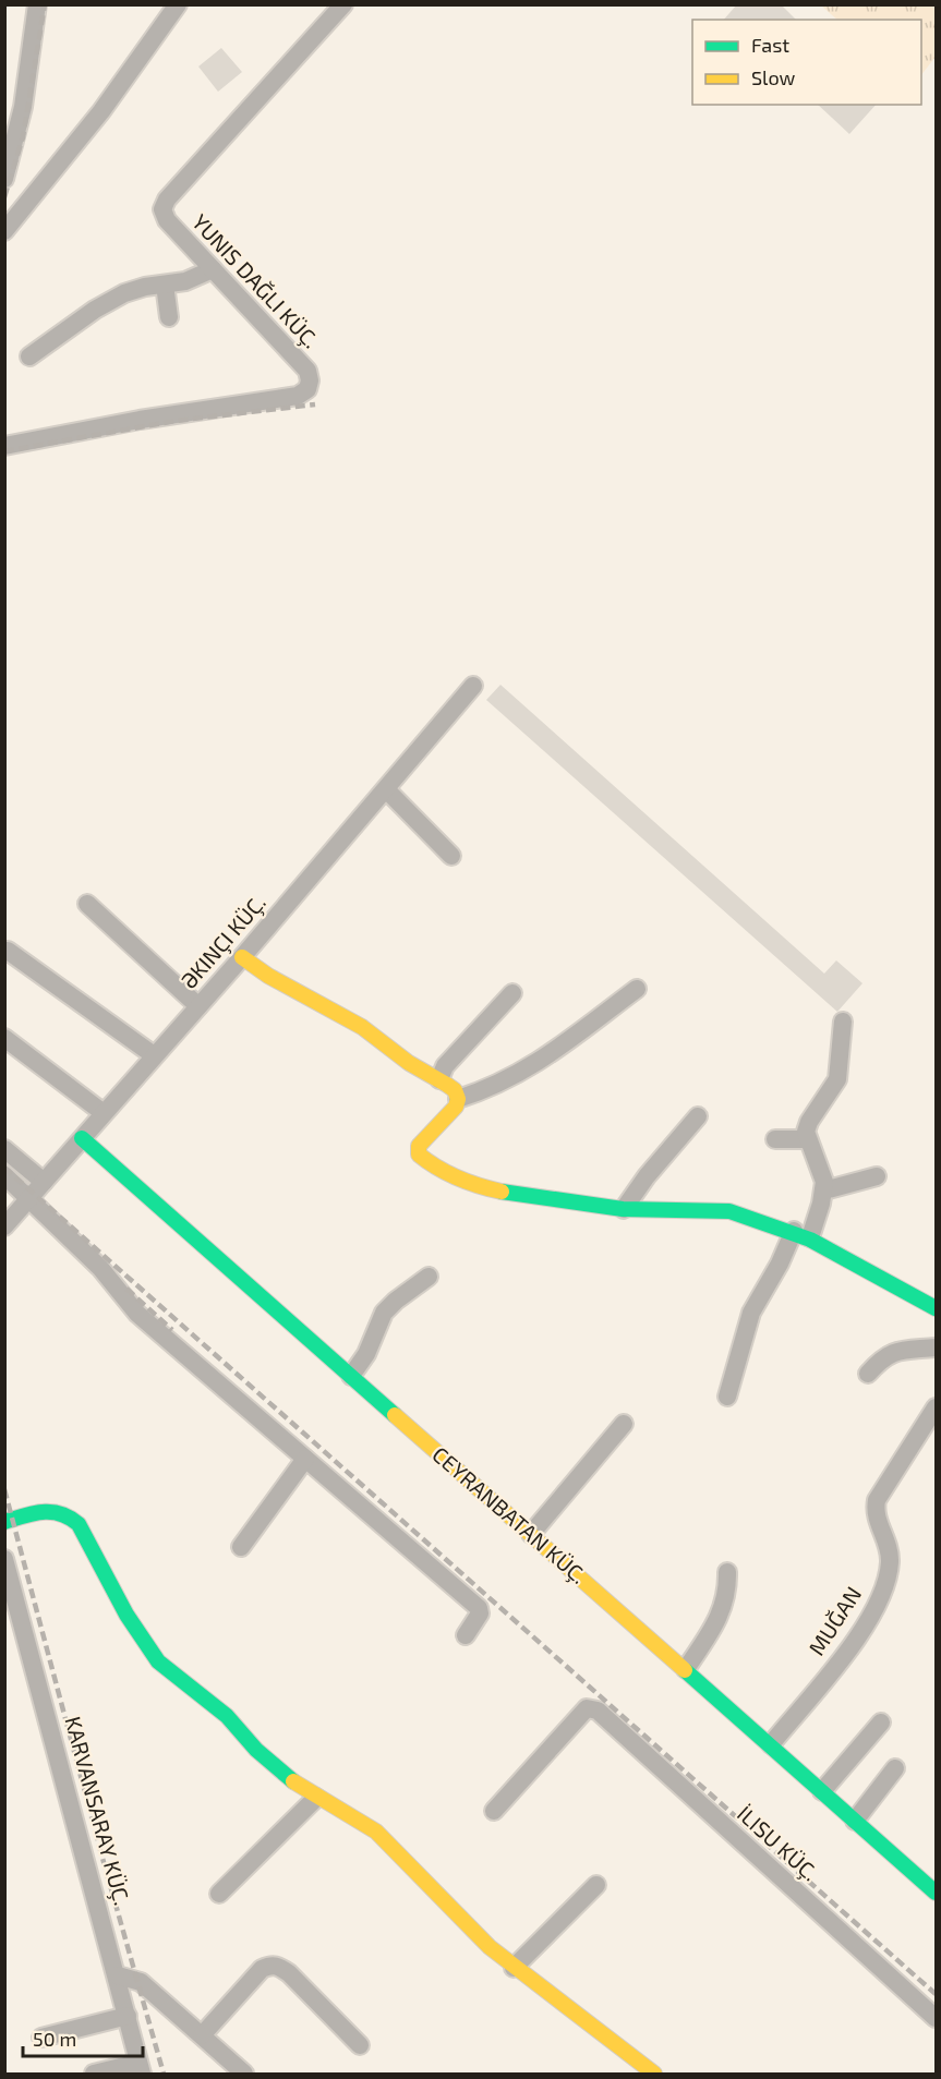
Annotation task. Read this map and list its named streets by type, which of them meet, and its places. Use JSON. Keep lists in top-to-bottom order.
{
  "streets": {
    "street": [
      "ƏKINÇI KÜÇ.",
      "CEYRANBATAN KÜÇ.",
      "MUĞAN",
      "KARVANSARAY KÜÇ.",
      "İLISU KÜÇ."
    ]
  },
  "crossings": [
    ["ƏKINÇI KÜÇ.", "CEYRANBATAN KÜÇ."],
    ["CEYRANBATAN KÜÇ.", "MUĞAN"]
  ],
  "legend": ["Fast", "Slow"],
  "scale_bar": "50 m"
}
